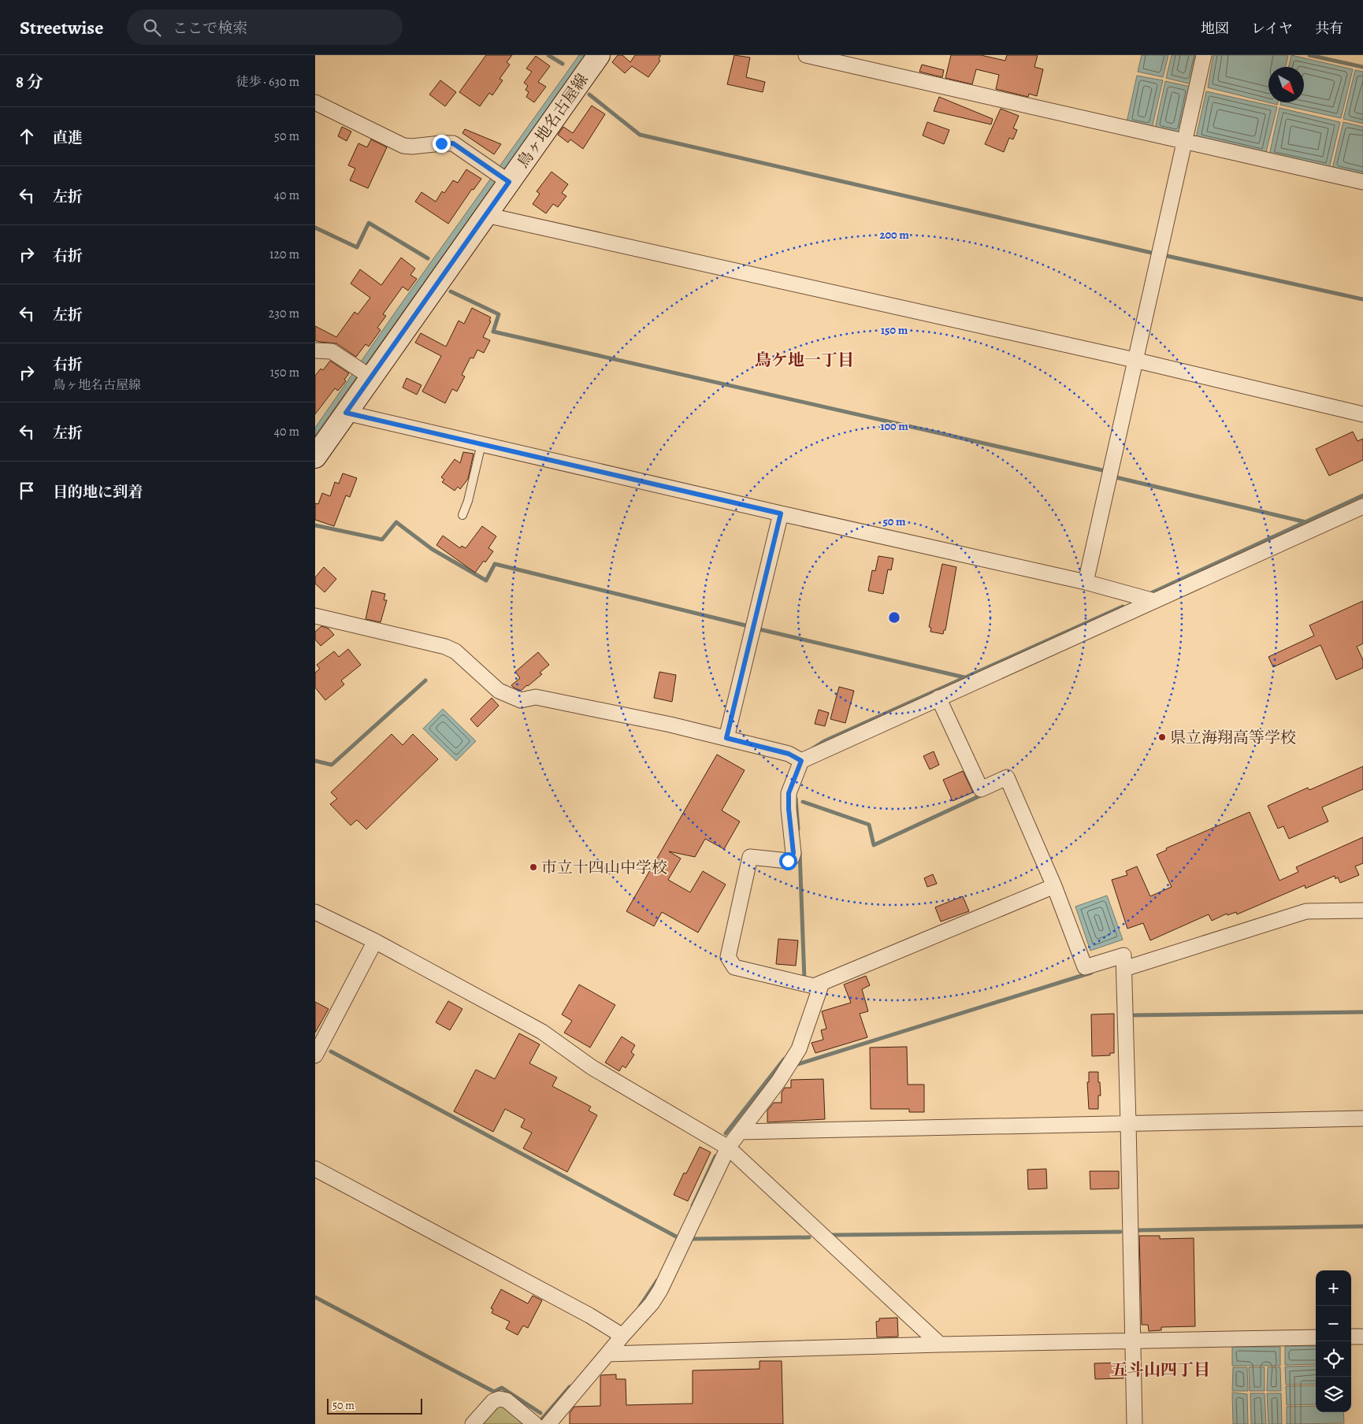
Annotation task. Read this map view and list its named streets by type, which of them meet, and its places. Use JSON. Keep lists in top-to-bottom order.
{
  "streets": {
    "main road": ["鳥ヶ地名古屋線"]
  },
  "districts": ["鳥ケ地一丁目", "五斗山四丁目"],
  "places": ["県立海翔高等学校", "市立十四山中学校"],
  "scale_bar": "50 m",
  "north": "bottom right",
  "page": {
    "header": "Streetwise",
    "search": "ここで検索",
    "nav": ["地図", "レイヤ", "共有"],
    "heading": ["8 分", "徒歩 · 630 m"],
    "list": [
      ["直進", "50 m"],
      ["左折", "40 m"],
      ["右折", "120 m"],
      ["左折", "230 m"],
      ["右折", "鳥ヶ地名古屋線", "150 m"],
      ["左折", "40 m"],
      "目的地に到着"
    ],
    "map_buttons": ["+", "−"],
    "scale": "50 m"
  },
  "rings": [
    "200 m",
    "150 m",
    "100 m",
    "50 m"
  ]
}
